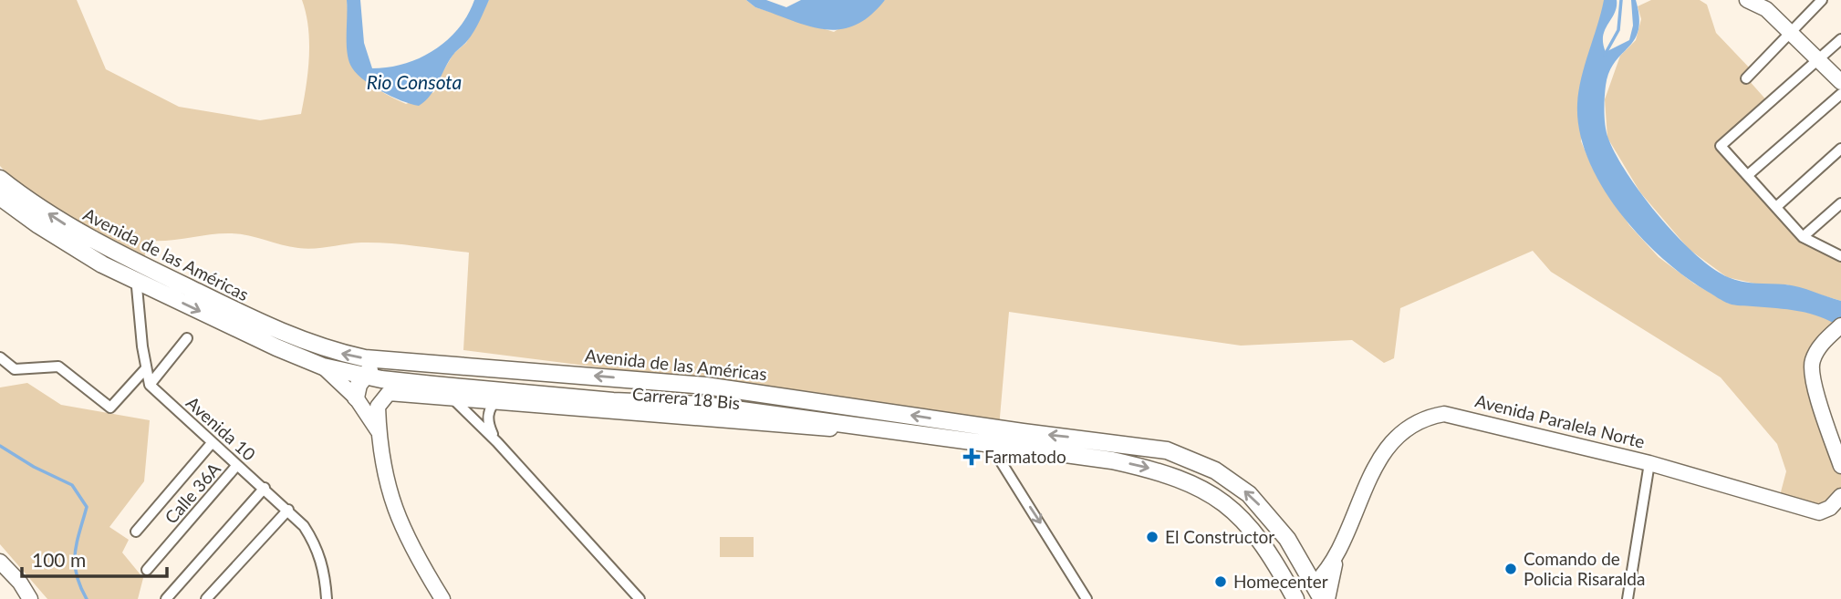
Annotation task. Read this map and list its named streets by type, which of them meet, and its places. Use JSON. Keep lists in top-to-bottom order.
{
  "streets": {
    "main road": ["Avenida de las Américas"],
    "street": [
      "Carrera 18 Bis",
      "Avenida Paralela Norte",
      "Avenida 10",
      "Calle 36A"
    ]
  },
  "crossings": [
    ["Avenida de las Américas", "Carrera 18 Bis"],
    ["Avenida de las Américas", "Avenida Paralela Norte"],
    ["Avenida 10", "Calle 36A"]
  ],
  "water": ["Rio Consota"],
  "places": {
    "health": ["Farmatodo"],
    "other": ["El Constructor", "Comando de Policia Risaralda", "Homecenter"]
  },
  "scale_bar": "100 m"
}
